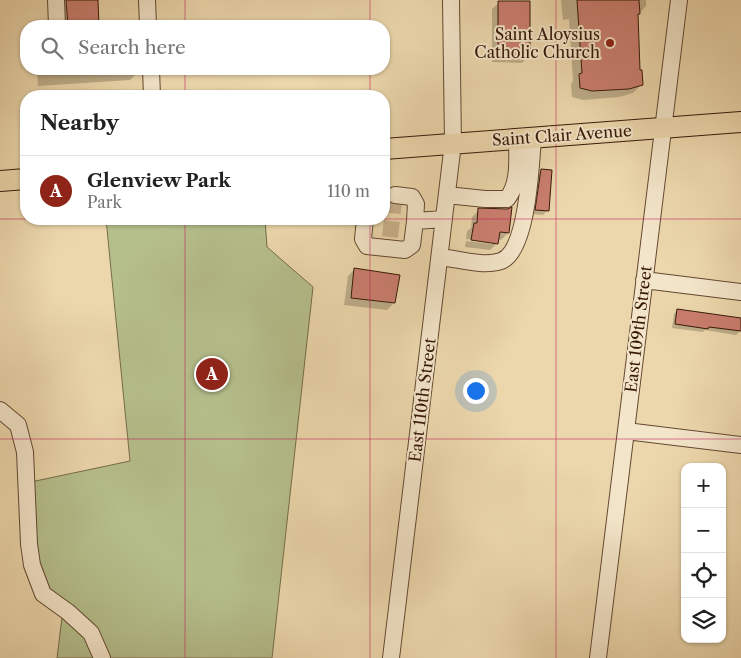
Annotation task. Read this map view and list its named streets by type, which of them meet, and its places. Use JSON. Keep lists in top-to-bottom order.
{
  "streets": {
    "main road": ["Saint Clair Avenue"],
    "street": ["East 109th Street", "East 110th Street"]
  },
  "crossings": [
    ["Saint Clair Avenue", "East 109th Street"],
    ["Saint Clair Avenue", "East 110th Street"]
  ],
  "places": ["Saint Aloysius Catholic Church"],
  "page": {
    "search": "Search here",
    "heading": "Nearby",
    "list": [
      {
        "mark": "A",
        "name": "Glenview Park",
        "note": "Park",
        "value": "110 m"
      }
    ],
    "pins": "A",
    "map_buttons": ["+", "−"]
  }
}
